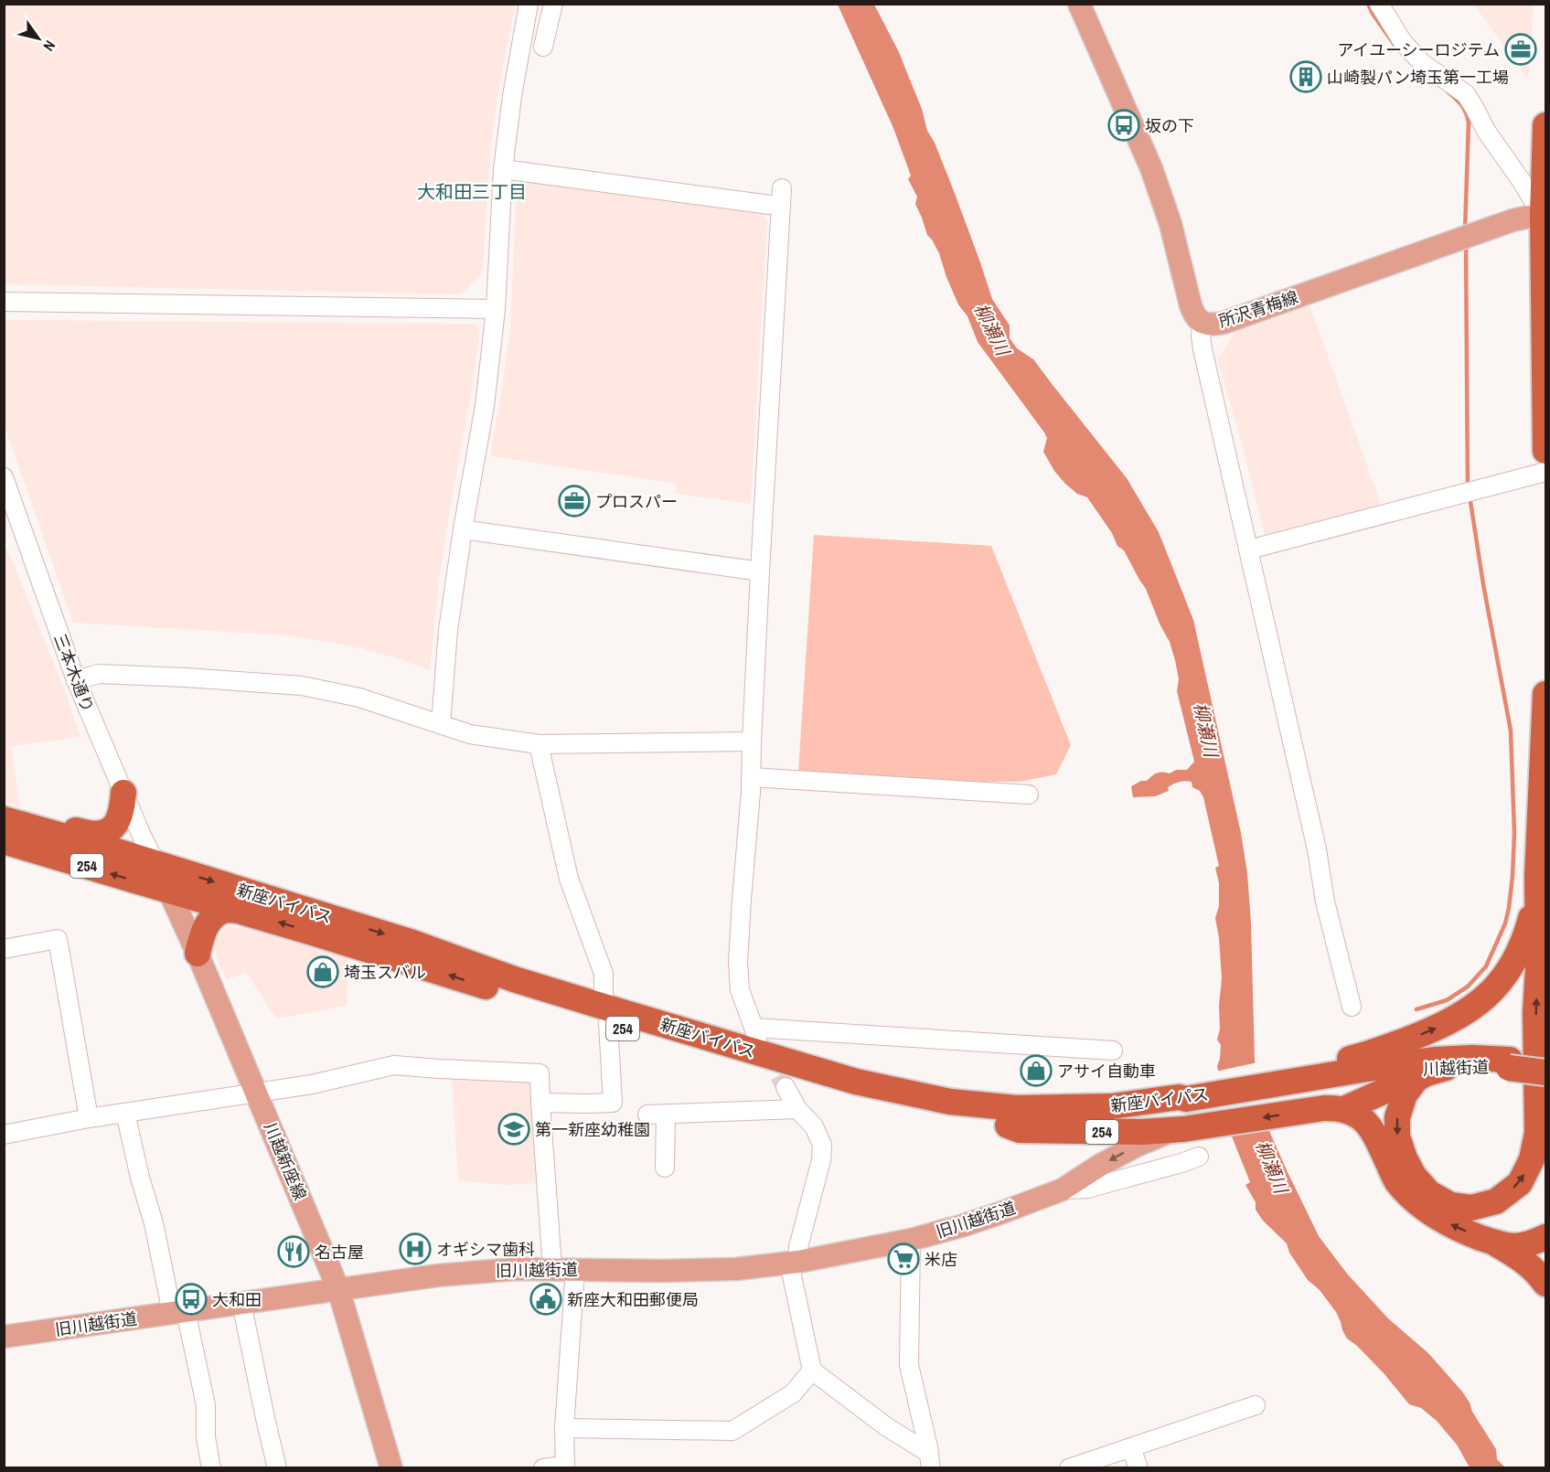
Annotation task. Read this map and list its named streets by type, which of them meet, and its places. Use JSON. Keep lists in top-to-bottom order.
{
  "streets": {
    "highway": ["254", "新座バイパス", "川越街道"],
    "main road": ["所沢青梅線", "川越新座線", "旧川越街道"],
    "street": ["三本木通り"]
  },
  "crossings": [
    ["三本木通り", "新座バイパス"],
    ["三本木通り", "川越新座線"],
    ["新座バイパス", "川越街道"],
    ["新座バイパス", "川越新座線"],
    ["新座バイパス", "旧川越街道"],
    ["川越新座線", "旧川越街道"]
  ],
  "districts": ["大和田三丁目"],
  "water": ["柳瀬川"],
  "places": {
    "office": ["アイユーシーロジテム", "プロスパー"],
    "building": ["山崎製パン埼玉第一工場"],
    "bus stop": ["坂の下", "大和田"],
    "shop": ["埼玉スバル", "アサイ自動車"],
    "school or university": ["第一新座幼稚園"],
    "hospital": ["オギシマ歯科"],
    "restaurant": ["名古屋"],
    "supermarket": ["米店"],
    "public building": ["新座大和田郵便局"]
  },
  "north": "bottom right"
}
